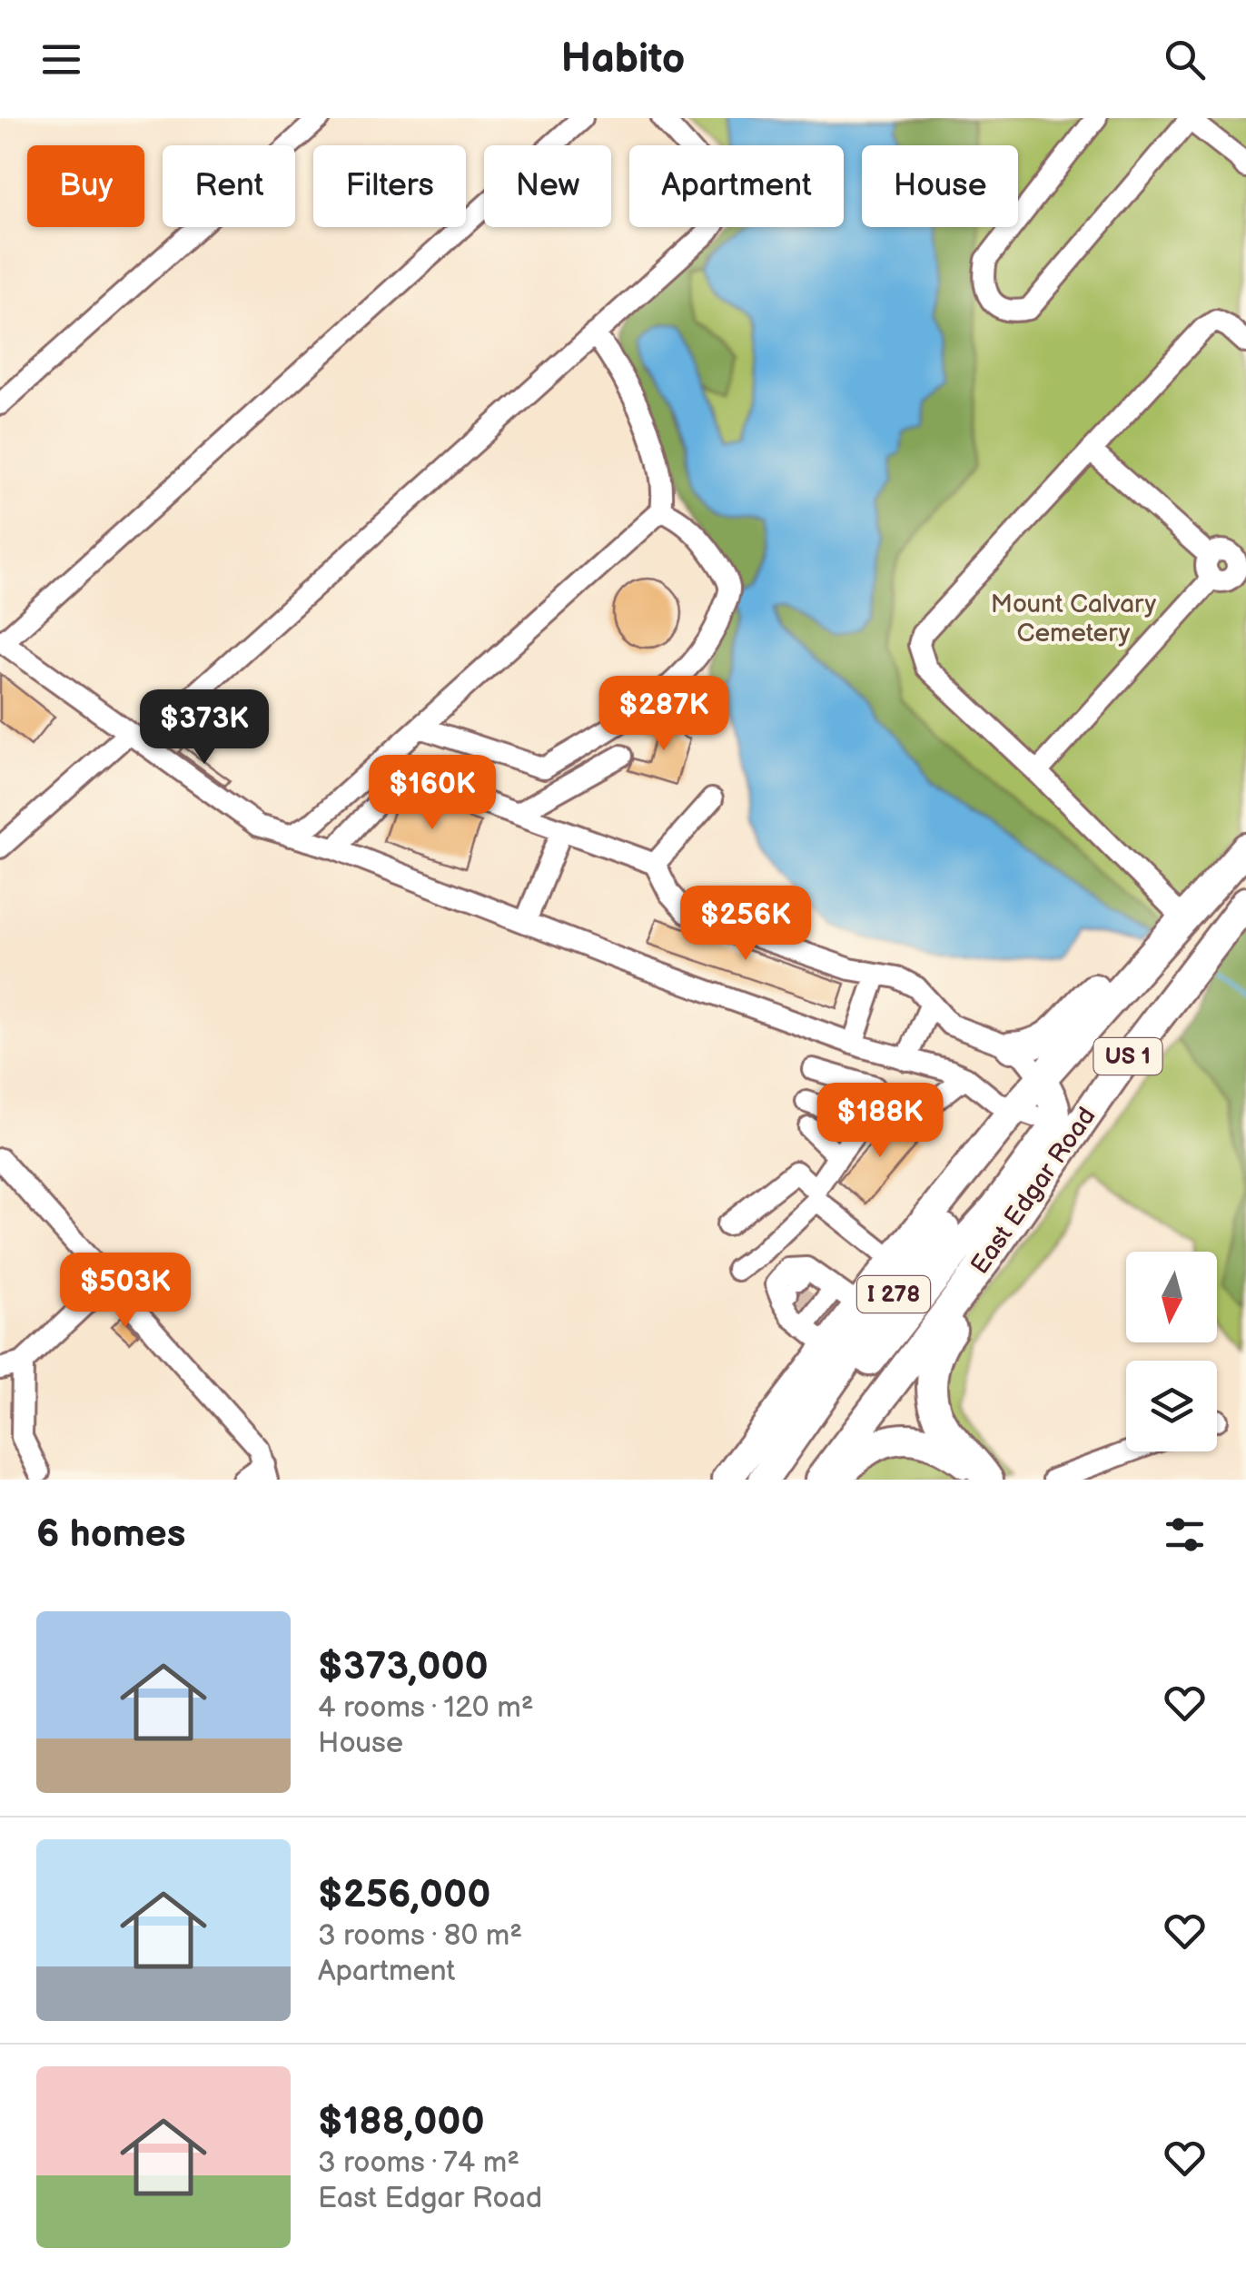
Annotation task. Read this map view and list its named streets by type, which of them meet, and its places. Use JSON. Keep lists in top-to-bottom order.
{
  "streets": {
    "highway": ["US 1", "East Edgar Road", "I 278"]
  },
  "crossings": [
    ["US 1", "I 278"]
  ],
  "parks": ["Mount Calvary Cemetery"],
  "north": "bottom",
  "page": {
    "header": "Habito",
    "chip": [
      "Buy",
      "Rent",
      "Filters",
      "New",
      "Apartment",
      "House"
    ],
    "price": [
      "$287K",
      "$373K",
      "$160K",
      "$256K",
      "$188K",
      "$503K"
    ],
    "heading": "6 homes",
    "list": [
      {
        "name": "$373,000",
        "note": "4 rooms · 120 m² · House"
      },
      {
        "name": "$256,000",
        "note": "3 rooms · 80 m² · Apartment"
      },
      {
        "name": "$188,000",
        "note": "3 rooms · 74 m² · East Edgar Road"
      }
    ]
  }
}
